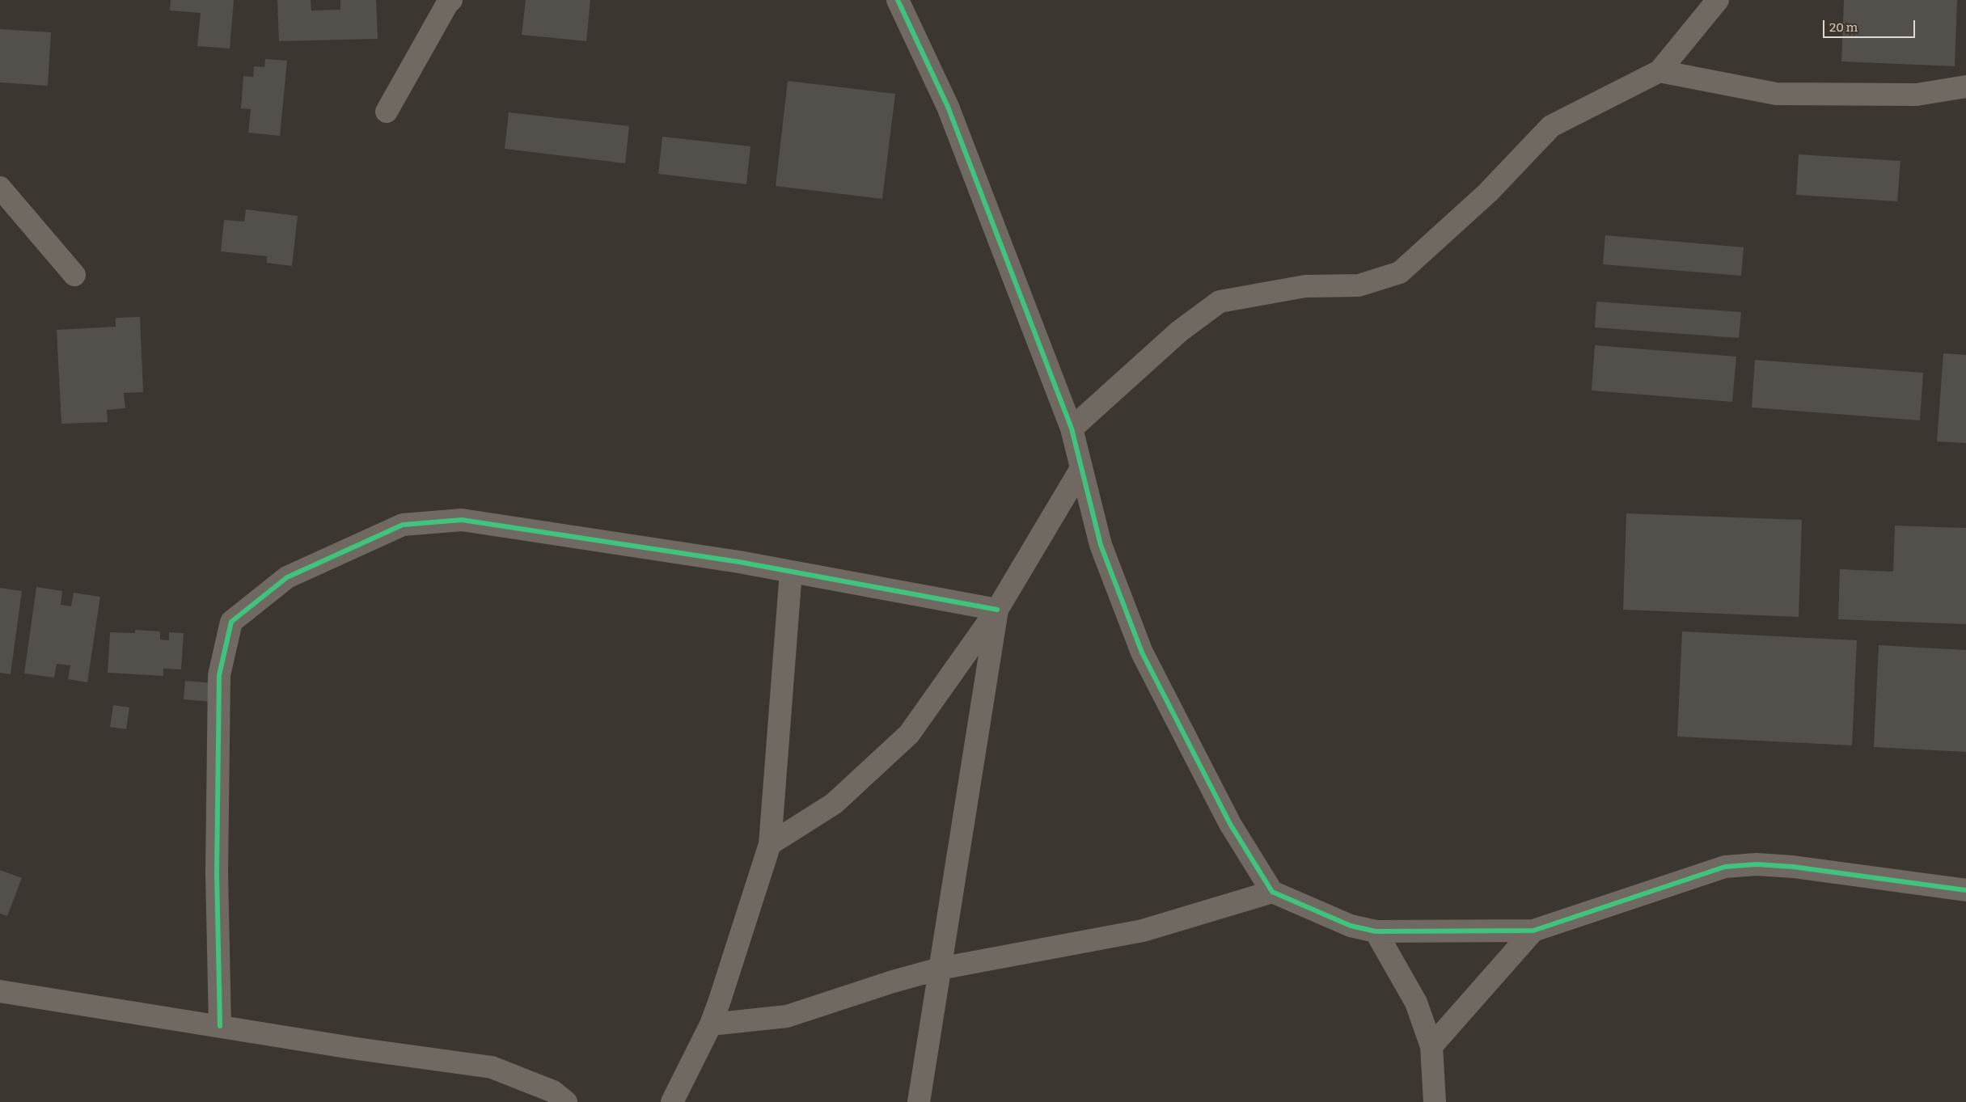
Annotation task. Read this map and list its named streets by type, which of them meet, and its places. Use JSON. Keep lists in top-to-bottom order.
{
  "scale_bar": "20 m"
}
